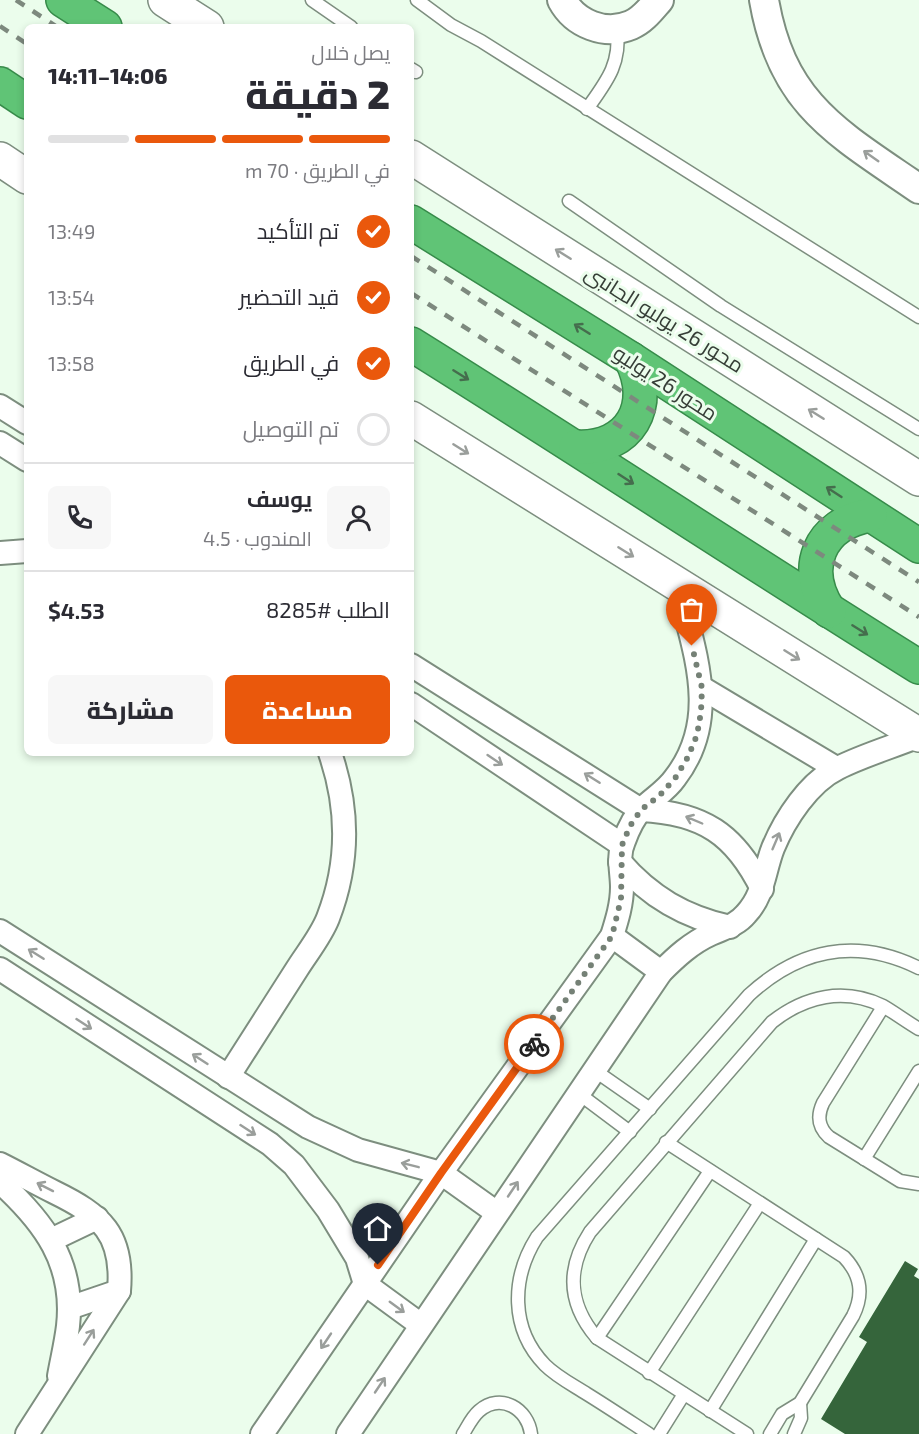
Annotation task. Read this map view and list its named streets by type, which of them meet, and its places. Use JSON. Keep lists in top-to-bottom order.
{
  "streets": {
    "highway": ["محور 26 يوليو"],
    "main road": ["محور 26 يوليو الجانبى"]
  },
  "page": {
    "heading": ["2 دقيقة", "يصل خلال", "14:06–14:11"],
    "panel": [
      "يوسف",
      "المندوب · 4.5",
      "الطلب #8285",
      "$4.53"
    ],
    "bar": "في الطريق · 70 m",
    "list": [
      ["تم التأكيد", "13:49"],
      ["قيد التحضير", "13:54"],
      ["في الطريق", "13:58"],
      "تم التوصيل"
    ],
    "buttons": ["مساعدة", "مشاركة"]
  }
}
